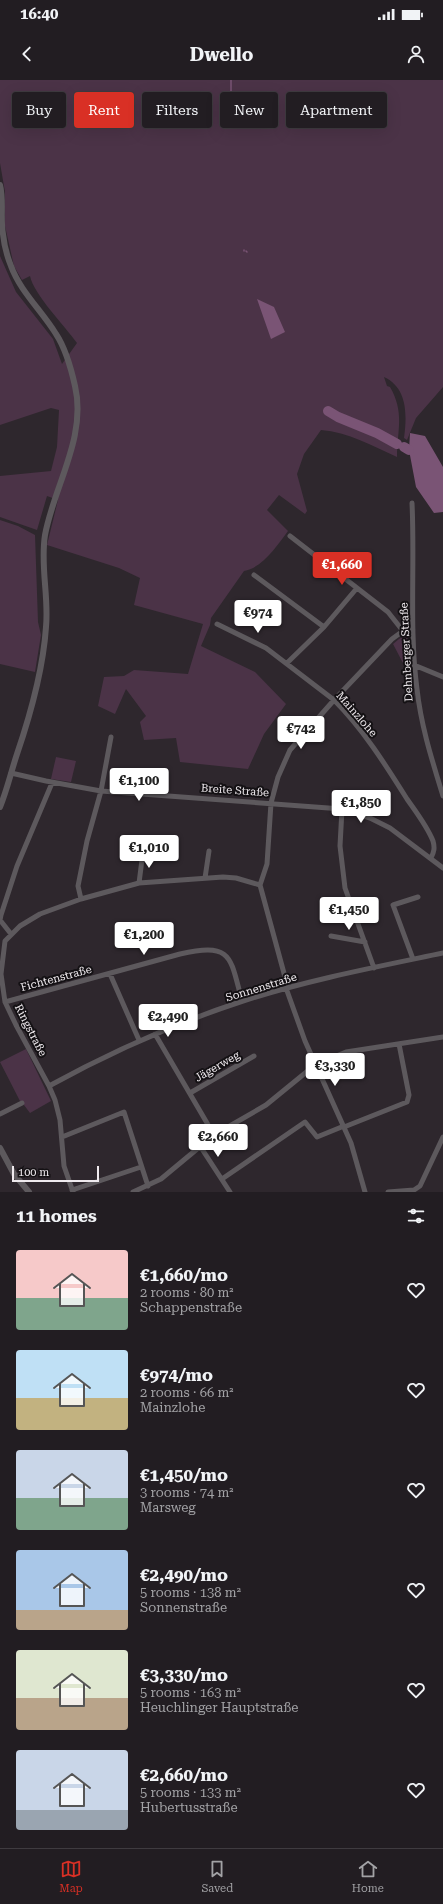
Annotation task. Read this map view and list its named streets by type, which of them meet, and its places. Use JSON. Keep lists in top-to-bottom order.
{
  "streets": {
    "street": [
      "Dehnberger Straße",
      "Mainzlohe",
      "Breite Straße",
      "Fichtenstraße",
      "Sonnenstraße",
      "Ringstraße",
      "Jägerweg"
    ]
  },
  "crossings": [
    ["Mainzlohe", "Breite Straße"],
    ["Fichtenstraße", "Sonnenstraße"],
    ["Fichtenstraße", "Ringstraße"],
    ["Sonnenstraße", "Ringstraße"]
  ],
  "scale_bar": "100 m",
  "page": {
    "status": "16:40",
    "header": "Dwello",
    "chip": [
      "Buy",
      "Rent",
      "Filters",
      "New",
      "Apartment"
    ],
    "price": [
      "€1,660",
      "€974",
      "€742",
      "€1,100",
      "€1,850",
      "€1,010",
      "€1,450",
      "€1,200",
      "€2,490",
      "€3,330",
      "€2,660"
    ],
    "scale": "100 m",
    "heading": "11 homes",
    "list": [
      {
        "name": "€1,660/mo",
        "note": "2 rooms · 80 m² · Schappenstraße"
      },
      {
        "name": "€974/mo",
        "note": "2 rooms · 66 m² · Mainzlohe"
      },
      {
        "name": "€1,450/mo",
        "note": "3 rooms · 74 m² · Marsweg"
      },
      {
        "name": "€2,490/mo",
        "note": "5 rooms · 138 m² · Sonnenstraße"
      },
      {
        "name": "€3,330/mo",
        "note": "5 rooms · 163 m² · Heuchlinger Hauptstraße"
      },
      {
        "name": "€2,660/mo",
        "note": "5 rooms · 133 m² · Hubertusstraße"
      }
    ],
    "tabs": ["Map", "Saved", "Home"]
  }
}
